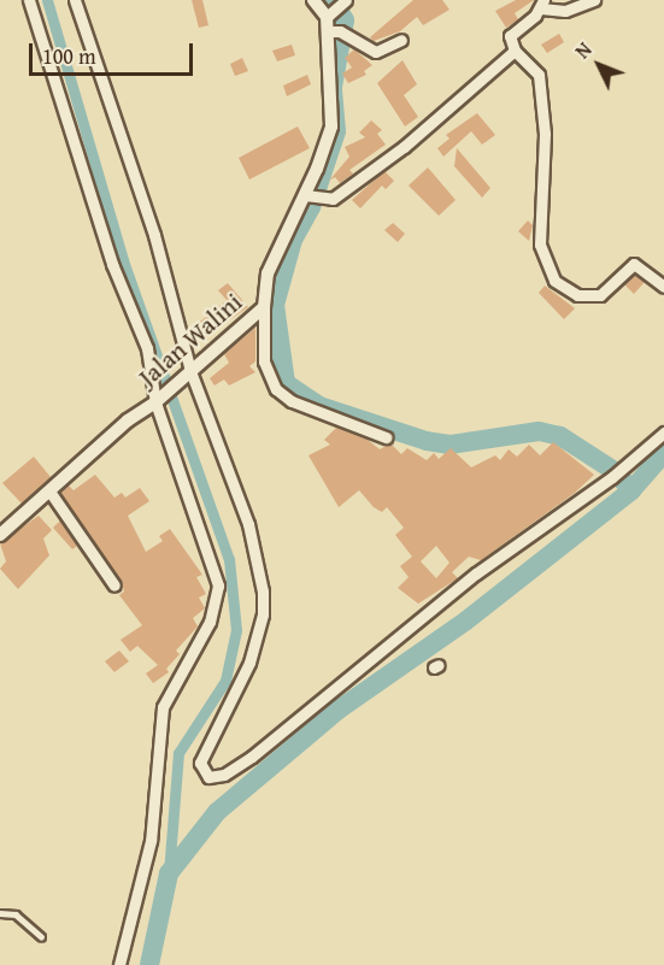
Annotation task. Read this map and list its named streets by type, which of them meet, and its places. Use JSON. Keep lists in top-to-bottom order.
{
  "streets": {
    "street": ["Jalan Walini"]
  },
  "scale_bar": "100 m",
  "north": "top left"
}
